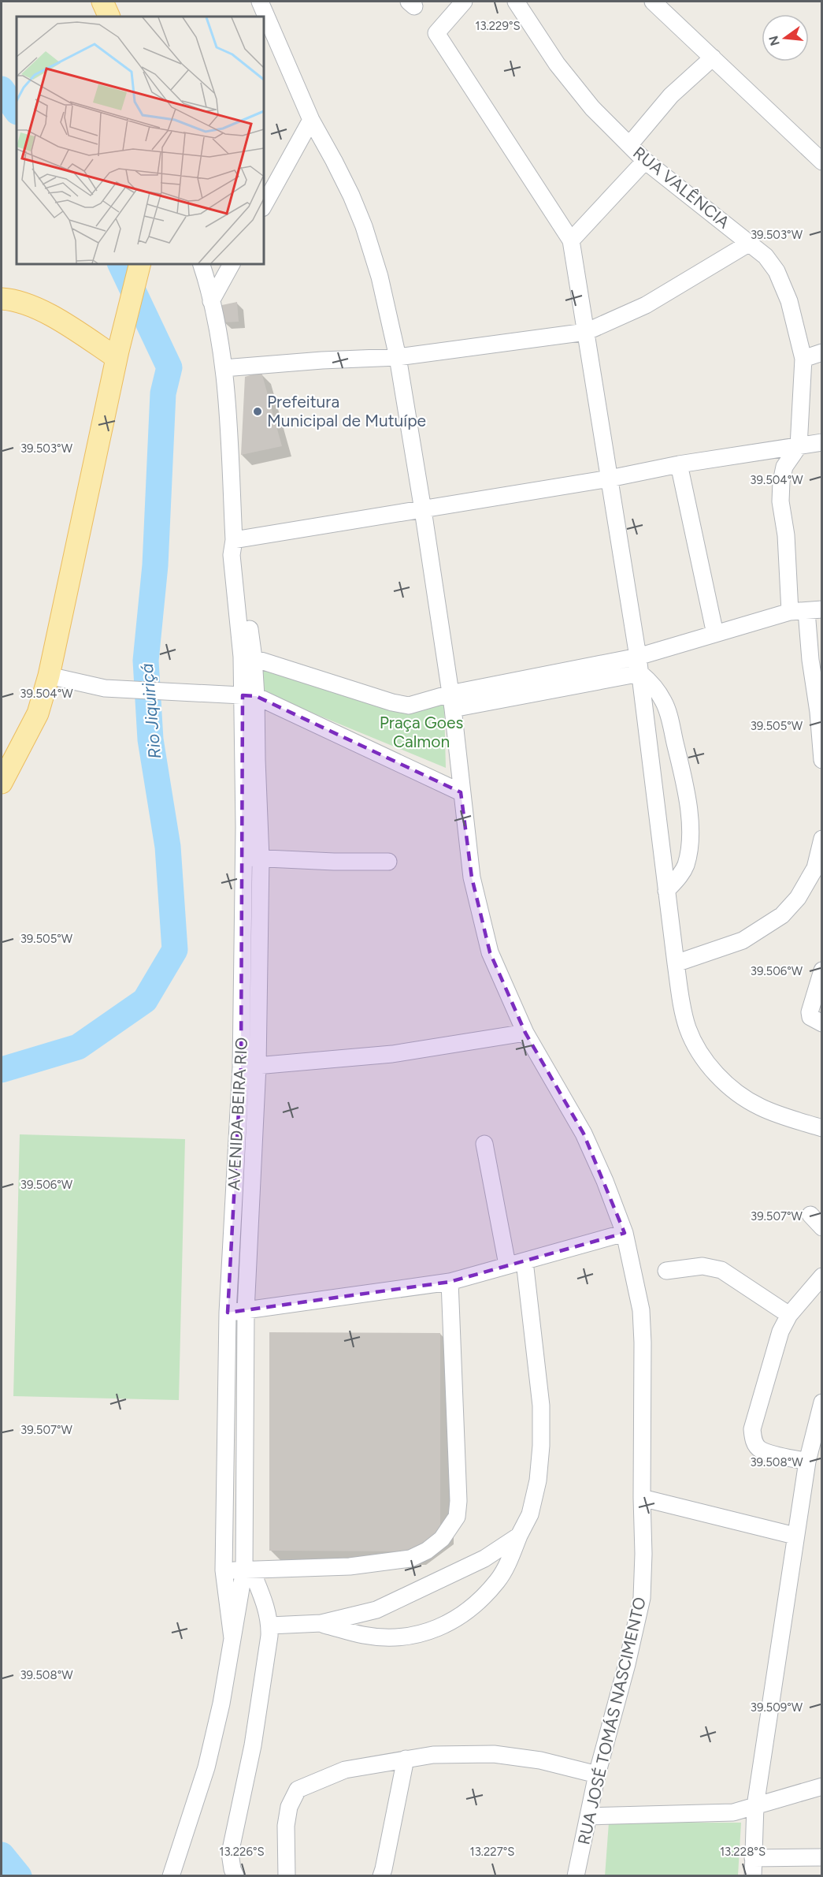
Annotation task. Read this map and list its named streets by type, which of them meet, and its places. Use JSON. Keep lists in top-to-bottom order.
{
  "streets": {
    "street": ["RUA VALÊNCIA", "AVENIDA BEIRA RIO", "RUA JOSÉ TOMÁS NASCIMENTO"]
  },
  "water": ["Rio Jiquiriçá"],
  "parks": ["Praça Goes Calmon"],
  "places": ["Prefeitura Municipal de Mutuípe"],
  "north": "left",
  "coordinates": [
    "13.229°S",
    "39.503°W",
    "39.504°W",
    "39.505°W",
    "39.506°W",
    "39.507°W",
    "39.508°W",
    "39.509°W",
    "13.226°S",
    "13.227°S",
    "13.228°S"
  ]
}
